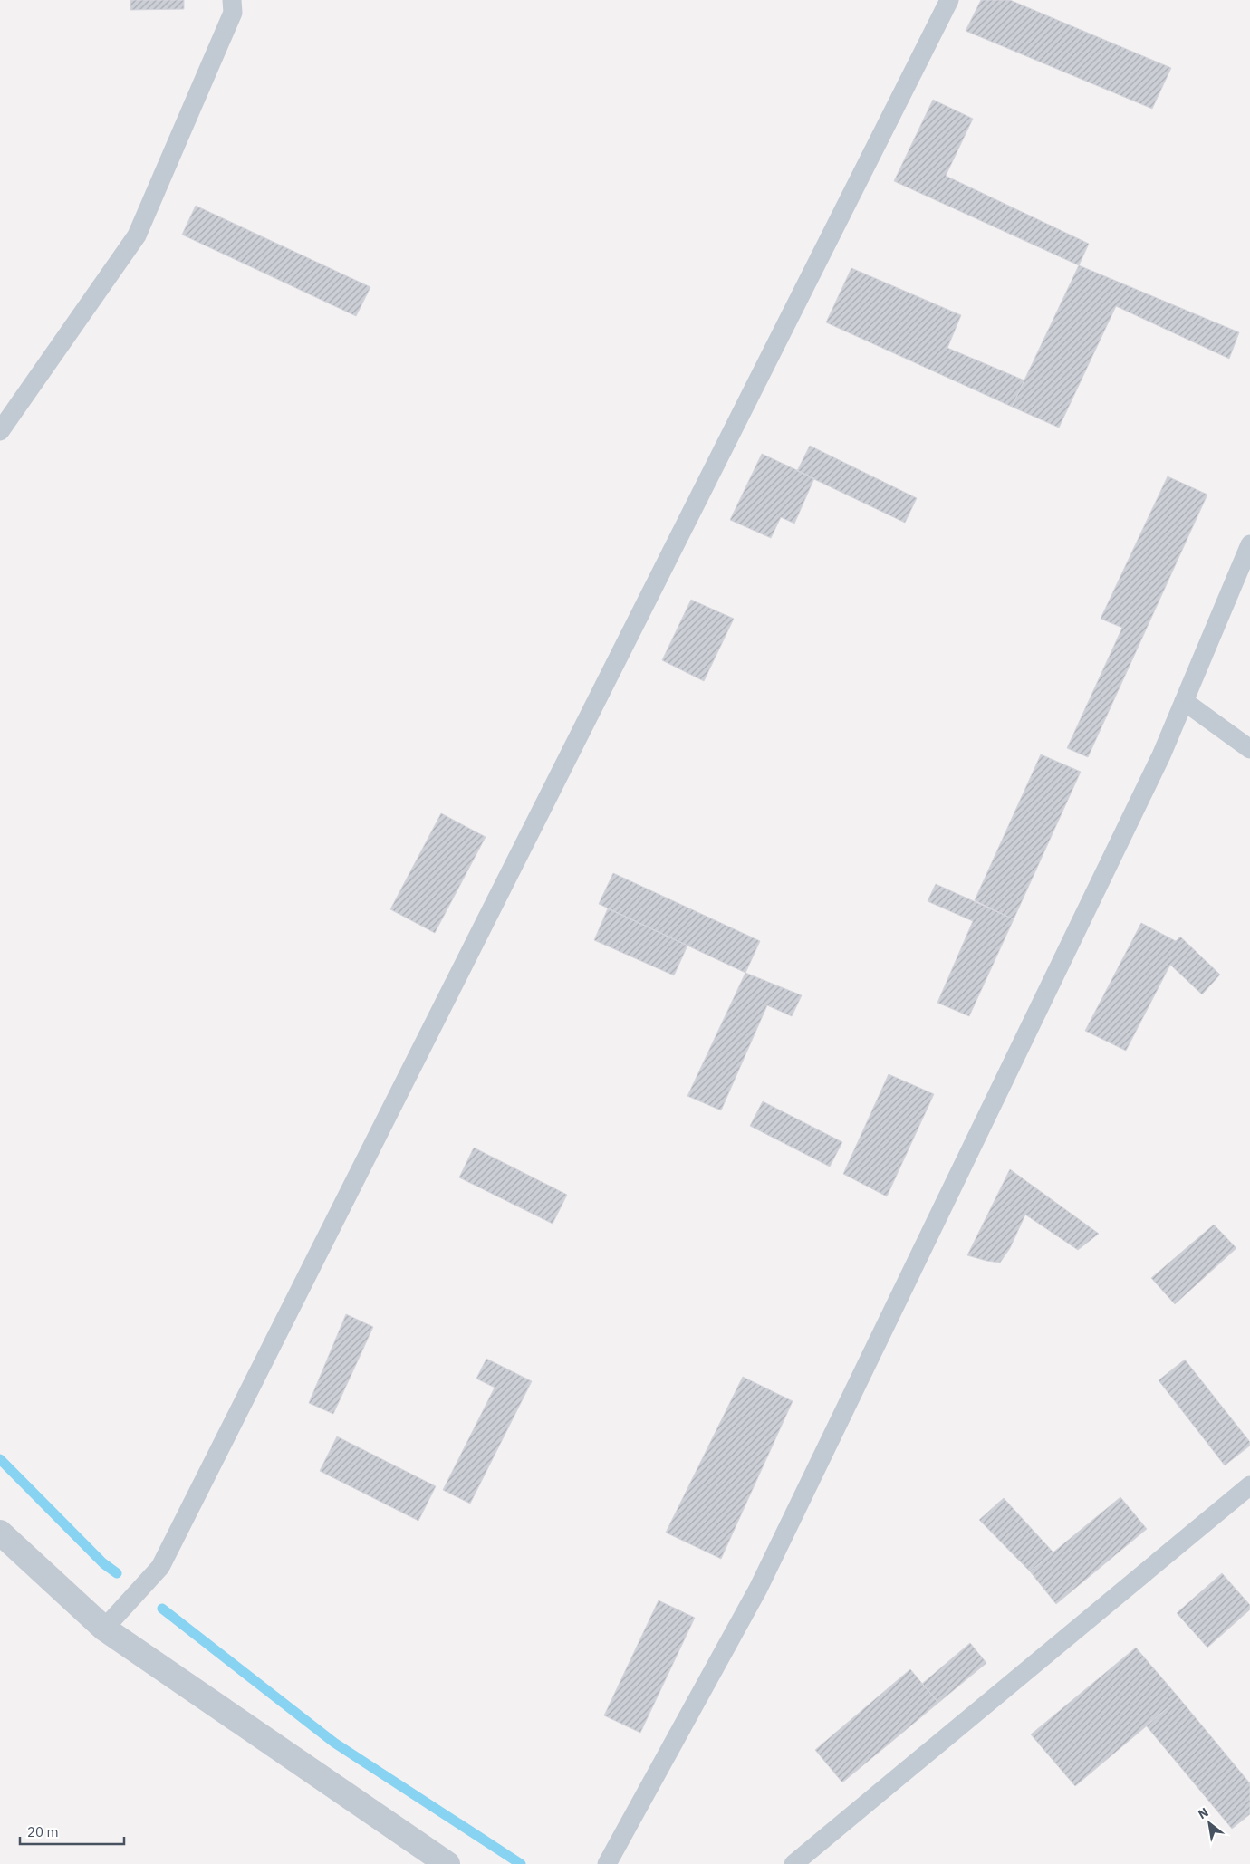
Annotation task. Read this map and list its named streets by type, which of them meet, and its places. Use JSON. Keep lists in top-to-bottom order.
{
  "scale_bar": "20 m",
  "north": "top left"
}
